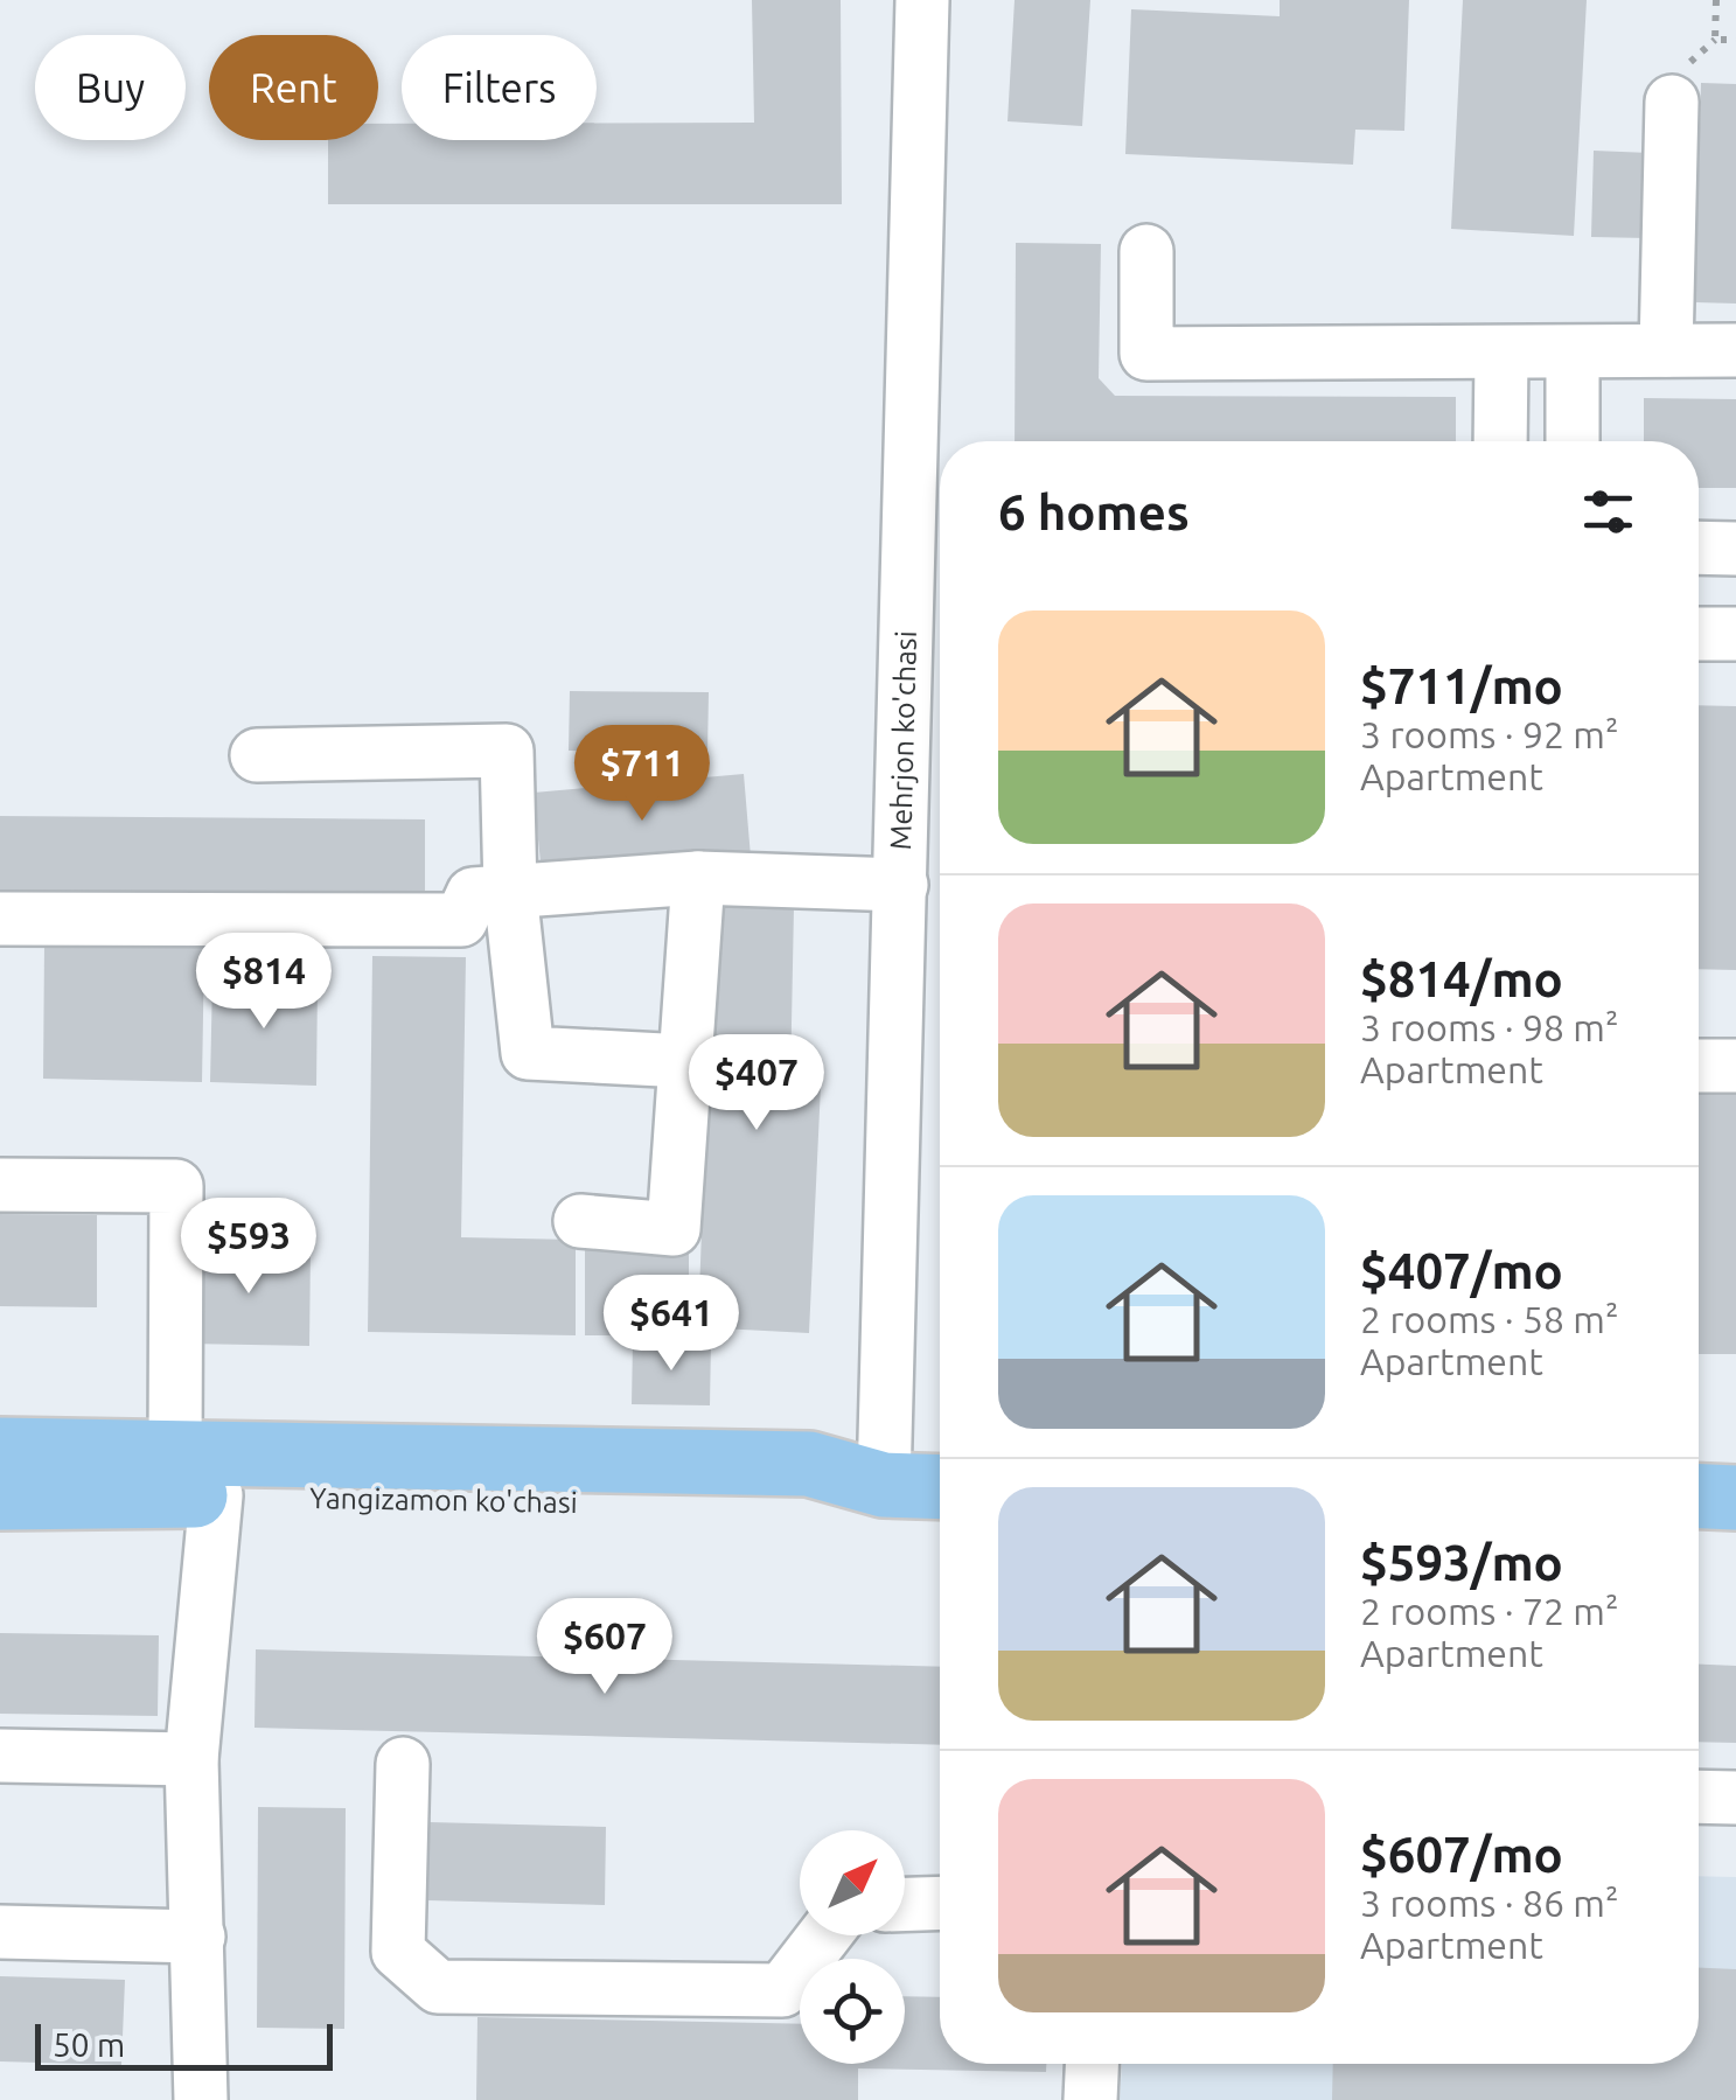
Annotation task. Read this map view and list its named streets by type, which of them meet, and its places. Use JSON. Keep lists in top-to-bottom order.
{
  "streets": {
    "main road": ["Yangizamon ko'chasi"],
    "street": ["Mehrjon ko'chasi"]
  },
  "crossings": [
    ["Mehrjon ko'chasi", "Yangizamon ko'chasi"]
  ],
  "scale_bar": "50 m",
  "north": "top right",
  "page": {
    "chip": ["Buy", "Rent", "Filters"],
    "heading": "6 homes",
    "list": [
      {
        "name": "$711/mo",
        "note": "3 rooms · 92 m² · Apartment"
      },
      {
        "name": "$814/mo",
        "note": "3 rooms · 98 m² · Apartment"
      },
      {
        "name": "$407/mo",
        "note": "2 rooms · 58 m² · Apartment"
      },
      {
        "name": "$593/mo",
        "note": "2 rooms · 72 m² · Apartment"
      },
      {
        "name": "$607/mo",
        "note": "3 rooms · 86 m² · Apartment"
      }
    ],
    "price": [
      "$711",
      "$814",
      "$407",
      "$593",
      "$641",
      "$607"
    ],
    "scale": "50 m"
  }
}
